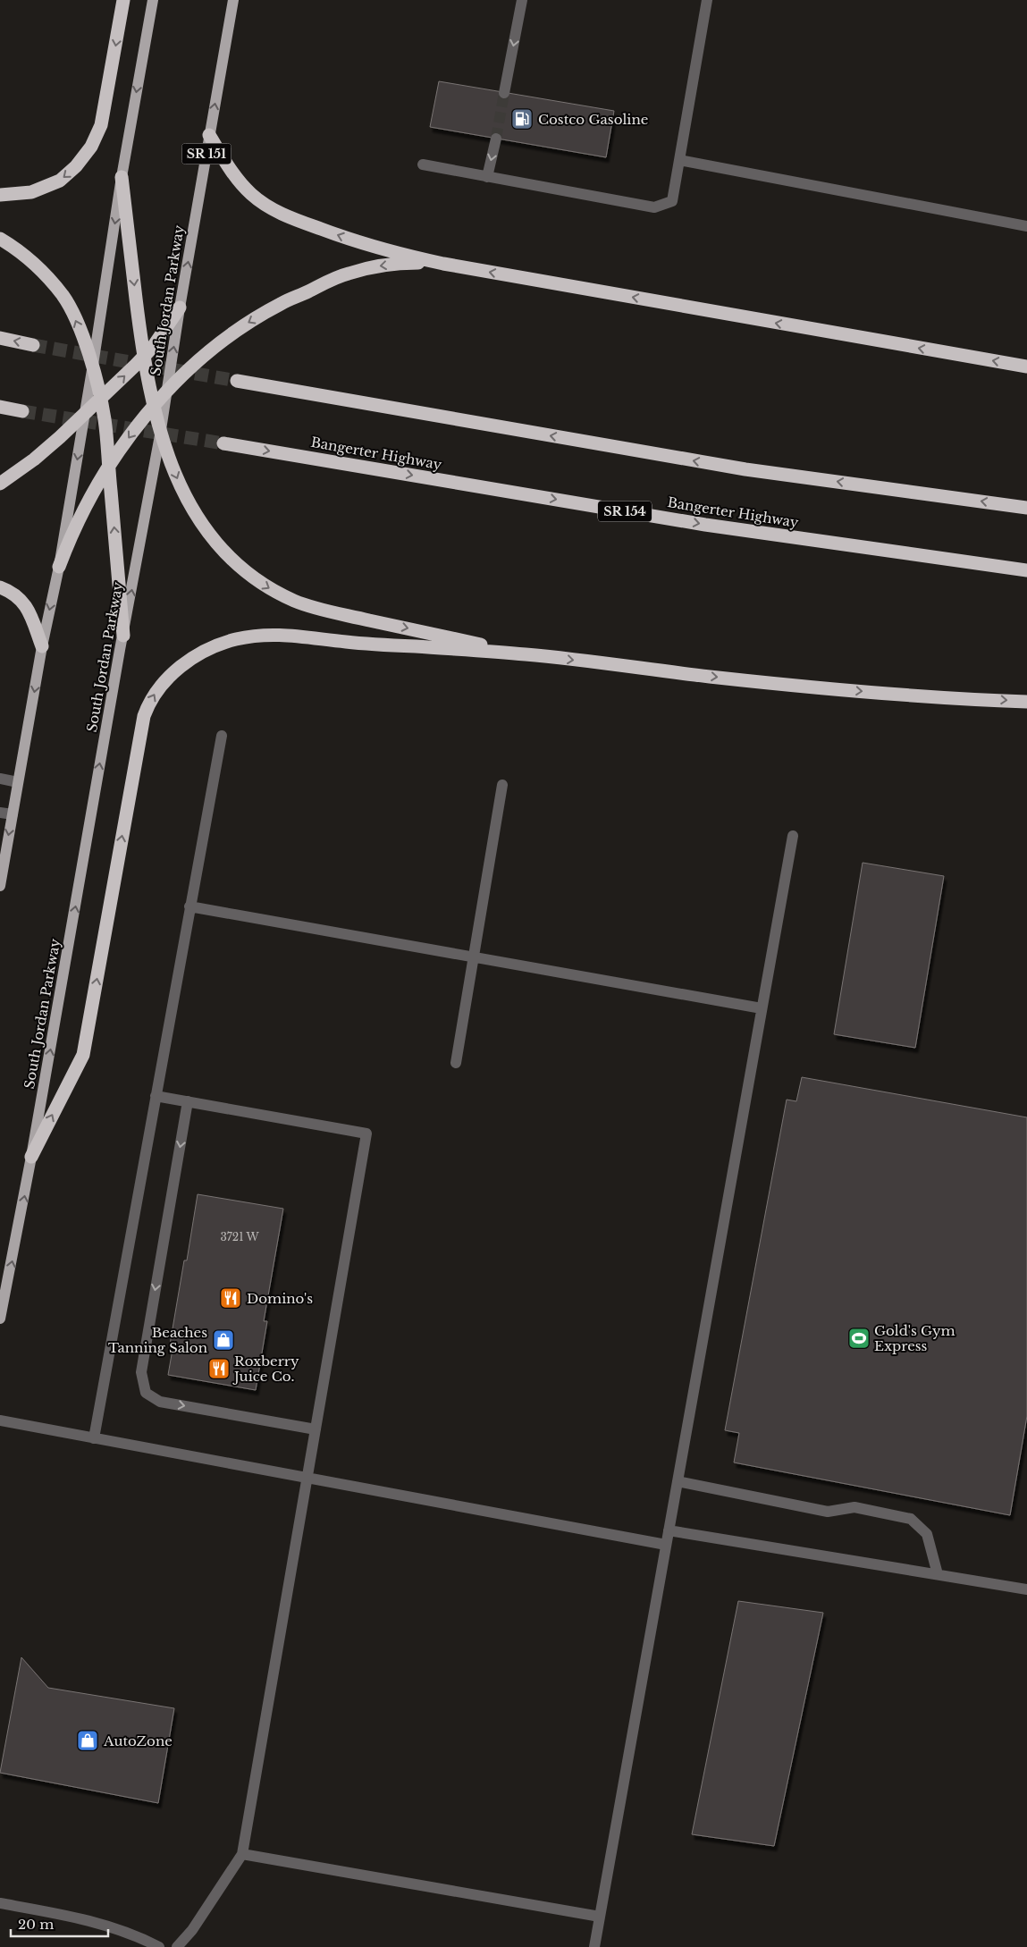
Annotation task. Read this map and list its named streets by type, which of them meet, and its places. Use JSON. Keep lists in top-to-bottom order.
{
  "streets": {
    "highway": ["Bangerter Highway", "SR 154"],
    "main road": ["SR 151", "South Jordan Parkway"]
  },
  "places": {
    "fuel station": ["Costco Gasoline"],
    "restaurant": ["Domino's", "Roxberry Juice Co."],
    "sports": ["Gold's Gym Express"],
    "shop": ["Beaches Tanning Salon", "AutoZone"]
  },
  "house_numbers": ["3721 W"],
  "scale_bar": "20 m"
}
